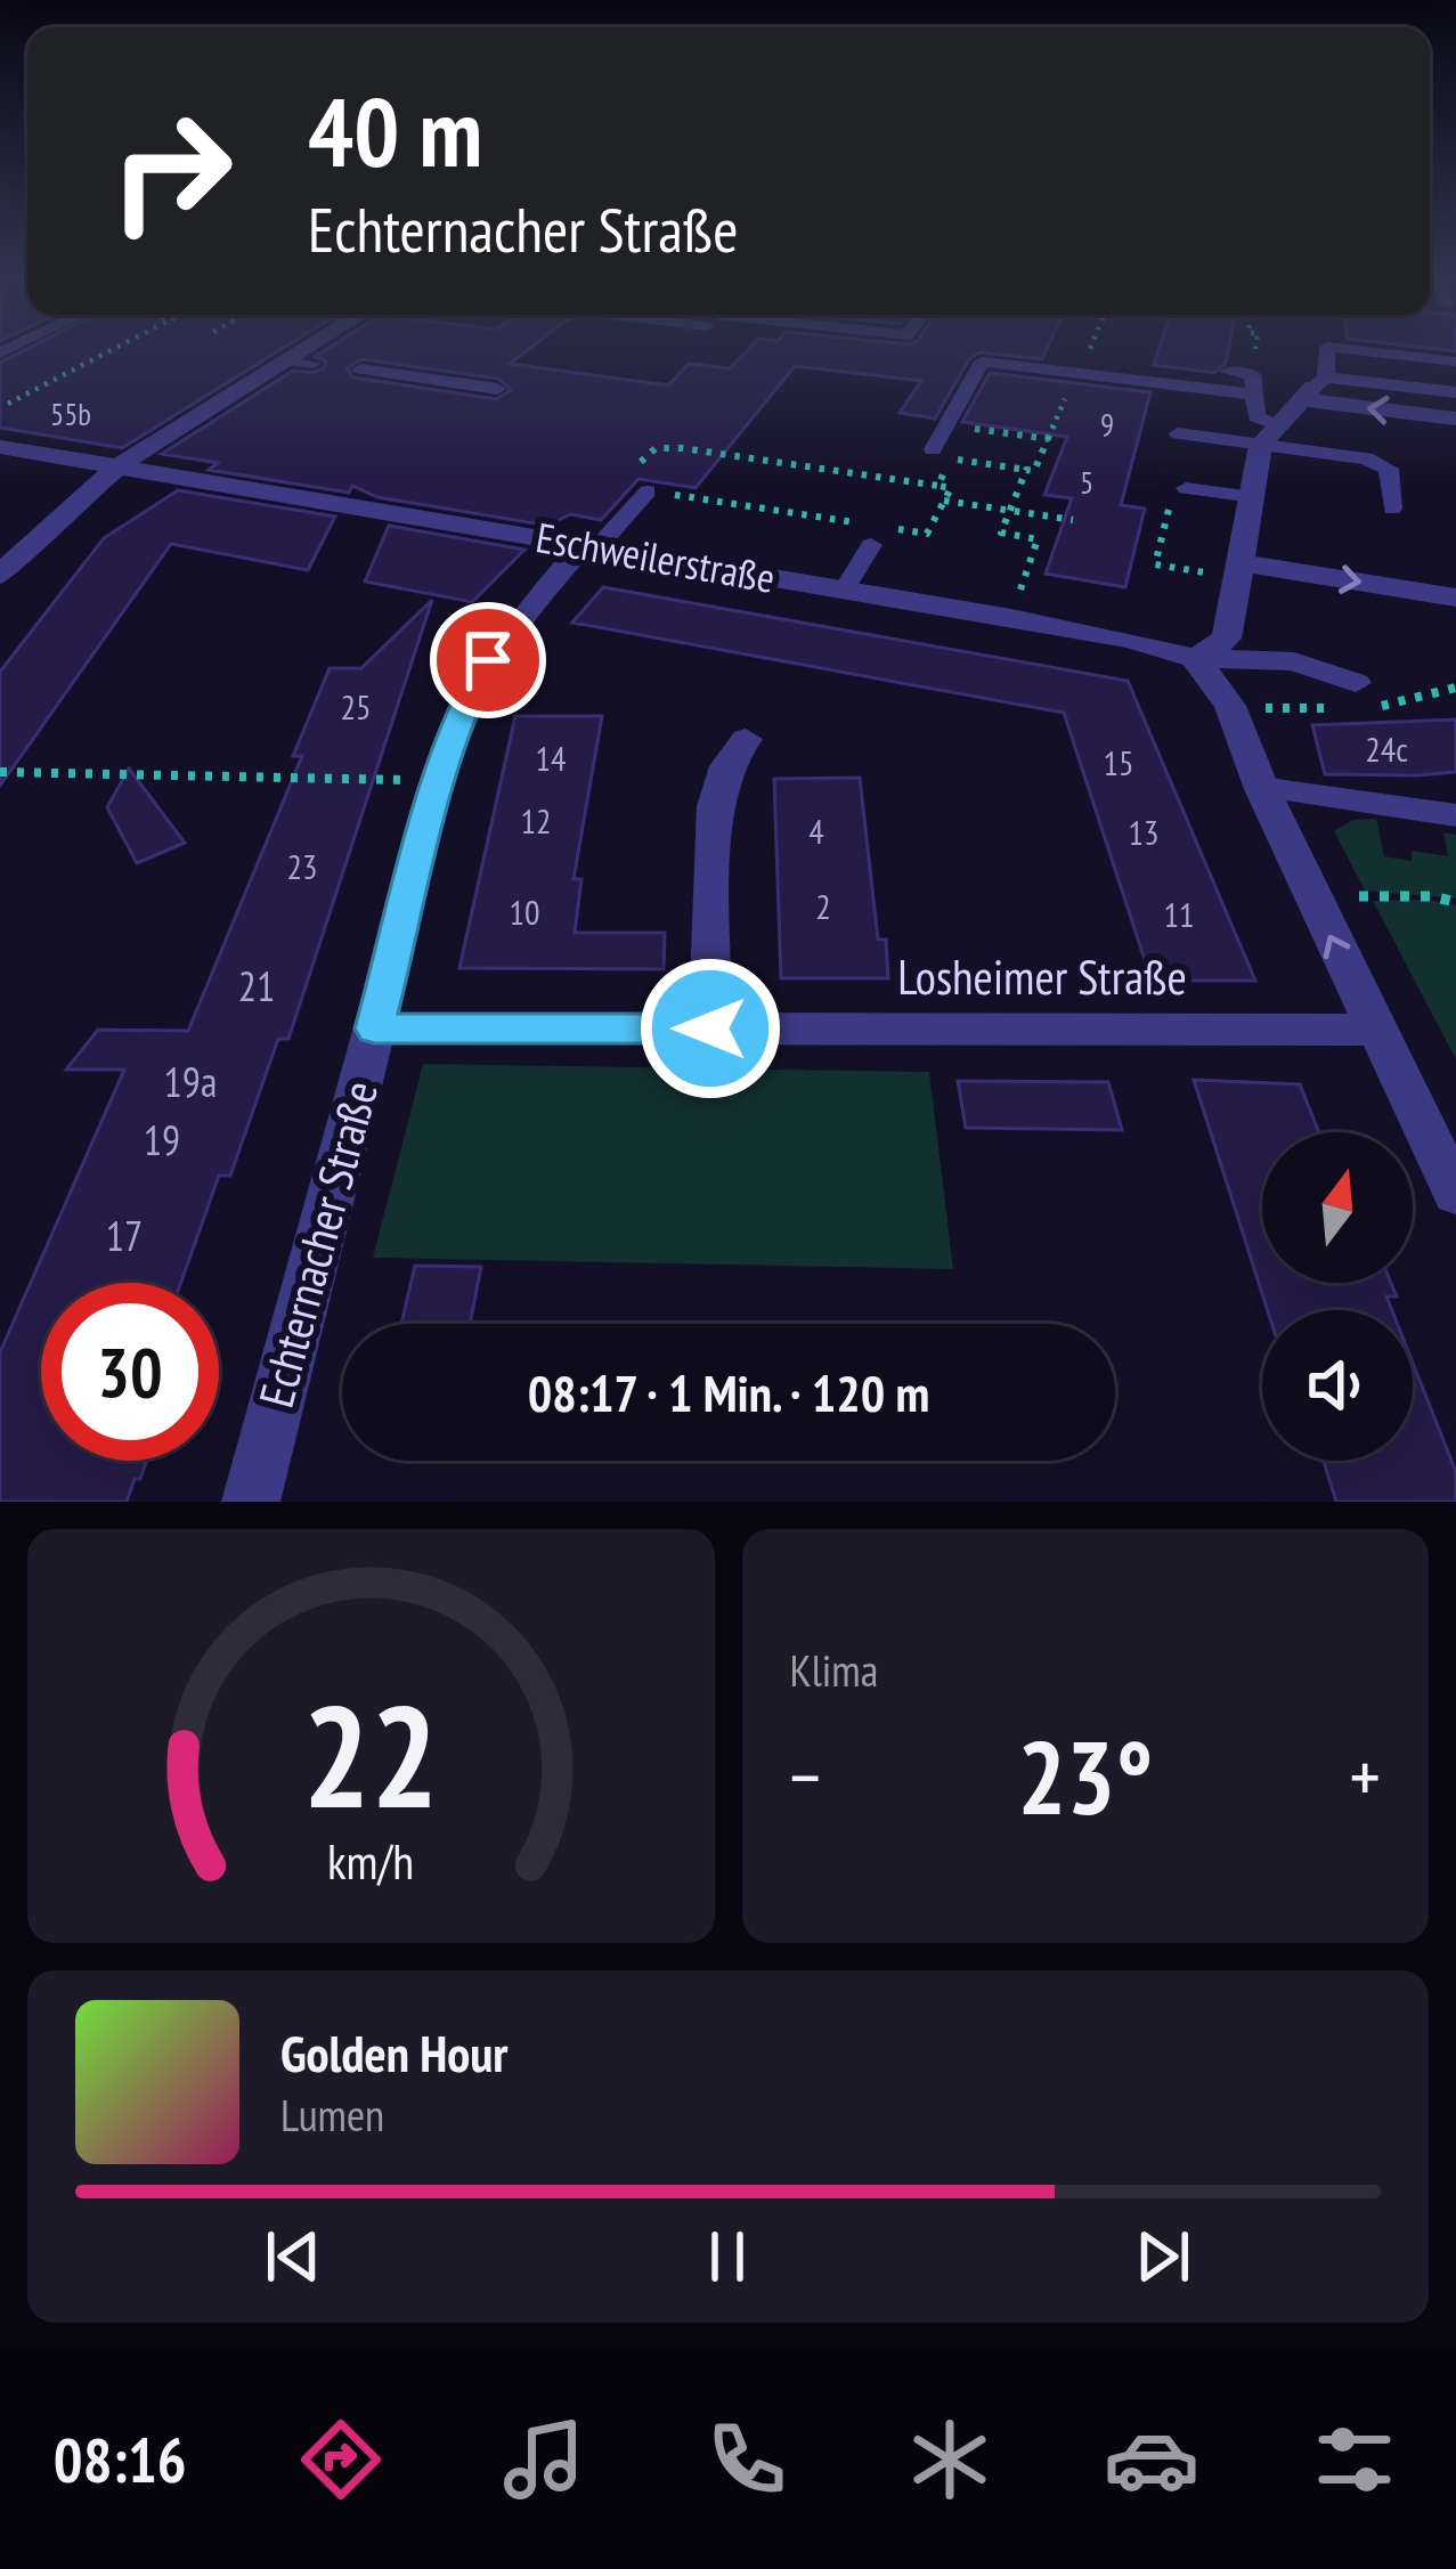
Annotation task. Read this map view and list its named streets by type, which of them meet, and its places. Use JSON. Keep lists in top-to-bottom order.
{
  "streets": {
    "street": ["Eschweilerstraße", "Losheimer Straße", "Echternacher Straße"]
  },
  "crossings": [
    ["Eschweilerstraße", "Echternacher Straße"],
    ["Losheimer Straße", "Echternacher Straße"]
  ],
  "house_numbers": [
    "55b",
    "9",
    "5",
    "25",
    "24c",
    "14",
    "15",
    "12",
    "4",
    "13",
    "23",
    "2",
    "10",
    "11",
    "21",
    "19a",
    "19",
    "17"
  ],
  "north": "top",
  "page": {
    "turn": ["40 m", "Echternacher Straße"],
    "limit": "30",
    "trip": "08:17 · 1 Min. · 120 m",
    "tile": "Klima",
    "heat": ["−", "23°", "+"],
    "song": ["Golden Hour", "Lumen"],
    "tabs": "08:16",
    "gauge": ["22", "km/h"]
  }
}
